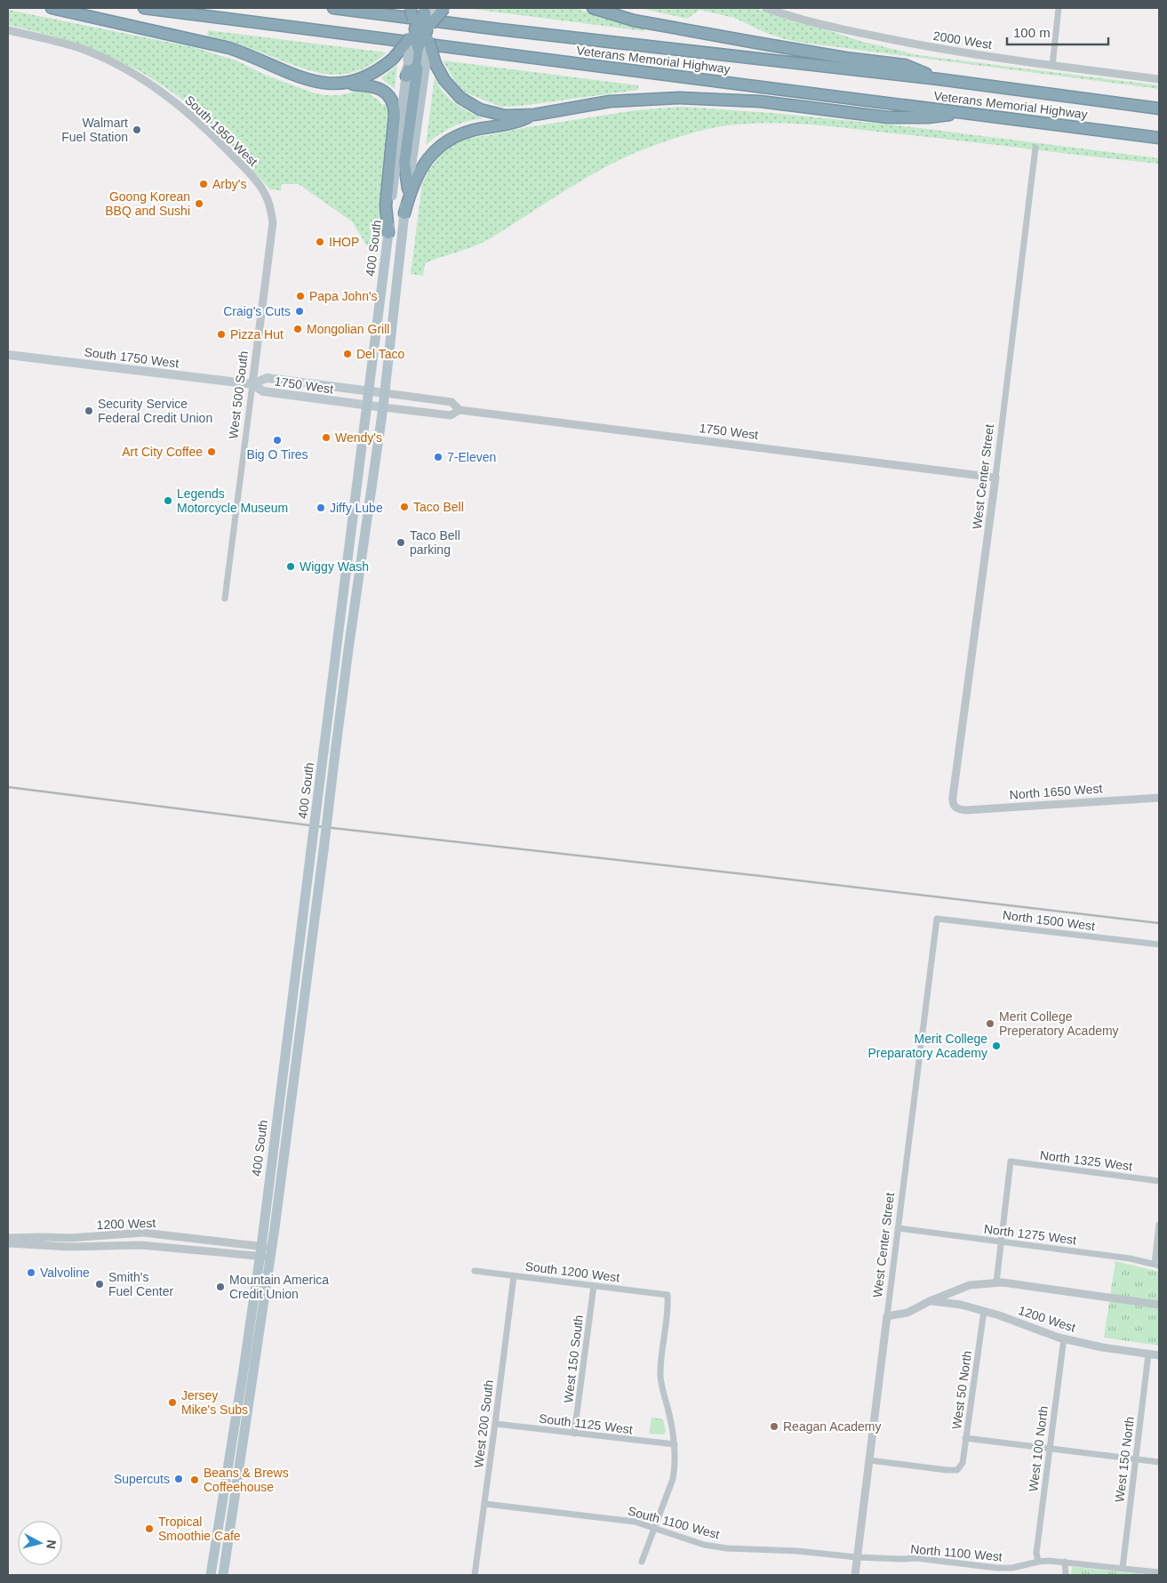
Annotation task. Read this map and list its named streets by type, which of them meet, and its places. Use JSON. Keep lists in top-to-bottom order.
{
  "streets": {
    "highway": ["Veterans Memorial Highway"],
    "main road": ["400 South", "South 1750 West", "1750 West"],
    "street": [
      "2000 West",
      "South 1950 West",
      "West 500 South",
      "West Center Street",
      "North 1650 West",
      "North 1500 West",
      "North 1325 West",
      "1200 West",
      "North 1275 West",
      "South 1200 West",
      "West 150 South",
      "West 50 North",
      "West 200 South",
      "South 1125 West",
      "West 100 North",
      "West 150 North",
      "South 1100 West",
      "North 1100 West"
    ]
  },
  "crossings": [
    ["South 1950 West", "West 500 South"],
    ["400 South", "1750 West"],
    ["400 South", "1200 West"],
    ["South 1750 West", "1750 West"],
    ["South 1750 West", "West 500 South"],
    ["1750 West", "West 500 South"],
    ["1750 West", "West Center Street"],
    ["West Center Street", "North 1650 West"],
    ["West Center Street", "North 1500 West"],
    ["West Center Street", "1200 West"],
    ["West Center Street", "North 1275 West"],
    ["West Center Street", "West 50 North"],
    ["West Center Street", "South 1100 West"],
    ["West Center Street", "North 1100 West"],
    ["North 1325 West", "North 1275 West"],
    ["1200 West", "West 50 North"],
    ["1200 West", "West 100 North"],
    ["1200 West", "West 150 North"],
    ["South 1200 West", "West 150 South"],
    ["South 1200 West", "West 200 South"],
    ["South 1200 West", "South 1125 West"],
    ["West 150 South", "South 1125 West"],
    ["West 200 South", "South 1125 West"],
    ["West 200 South", "South 1100 West"],
    ["West 100 North", "North 1100 West"],
    ["West 150 North", "North 1100 West"],
    ["South 1100 West", "North 1100 West"]
  ],
  "places": [
    "Walmart Fuel Station",
    "Arby's",
    "Goong Korean BBQ and Sushi",
    "IHOP",
    "Papa John's",
    "Craig's Cuts",
    "Mongolian Grill",
    "Pizza Hut",
    "Del Taco",
    "Security Service Federal Credit Union",
    "Wendy's",
    "Big O Tires",
    "Art City Coffee",
    "7-Eleven",
    "Legends Motorcycle Museum",
    "Taco Bell",
    "Jiffy Lube",
    "Taco Bell parking",
    "Wiggy Wash",
    "Merit College Preperatory Academy",
    "Merit College Preparatory Academy",
    "Valvoline",
    "Smith's Fuel Center",
    "Mountain America Credit Union",
    "Jersey Mike's Subs",
    "Reagan Academy",
    "Supercuts",
    "Beans & Brews Coffeehouse",
    "Tropical Smoothie Cafe"
  ],
  "scale_bar": "100 m",
  "north": "right"
}
